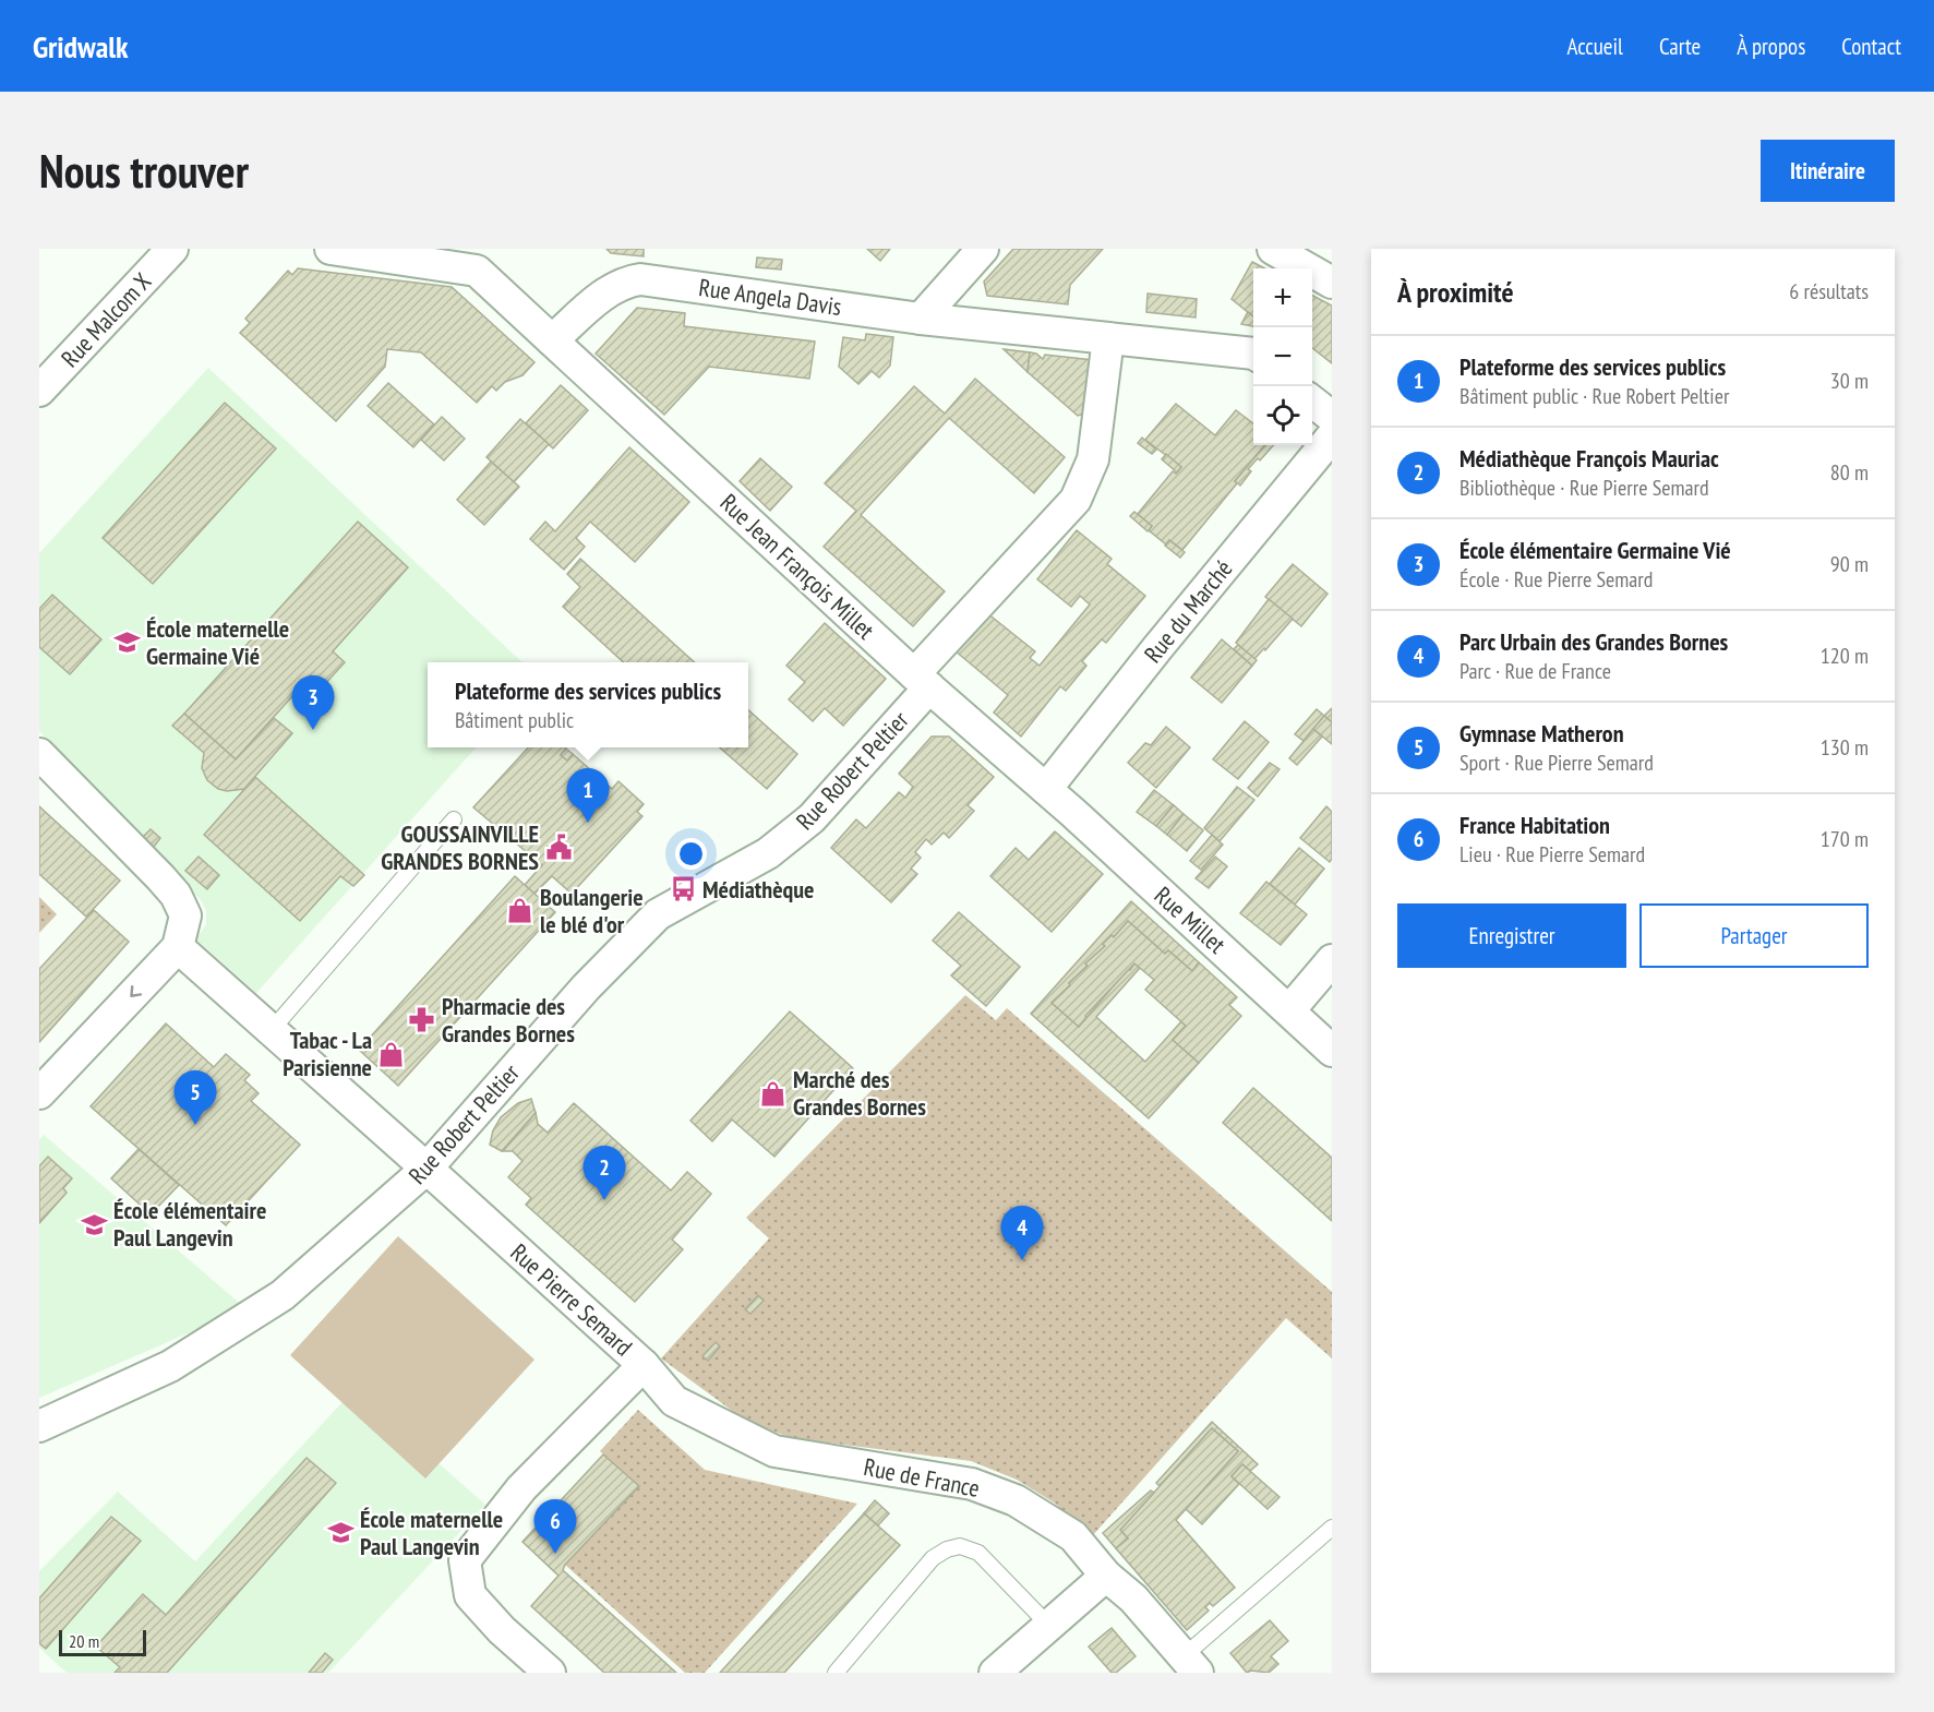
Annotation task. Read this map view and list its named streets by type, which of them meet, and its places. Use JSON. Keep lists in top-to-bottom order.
{
  "streets": {
    "street": [
      "Rue Angela Davis",
      "Rue Malcom X",
      "Rue Jean François Millet",
      "Rue du Marché",
      "Rue Robert Peltier",
      "Rue Millet",
      "Rue Pierre Semard",
      "Rue de France"
    ]
  },
  "crossings": [
    ["Rue Angela Davis", "Rue Jean François Millet"],
    ["Rue Jean François Millet", "Rue du Marché"],
    ["Rue Jean François Millet", "Rue Robert Peltier"],
    ["Rue Jean François Millet", "Rue Millet"],
    ["Rue du Marché", "Rue Millet"],
    ["Rue Robert Peltier", "Rue Pierre Semard"],
    ["Rue Pierre Semard", "Rue de France"]
  ],
  "places": {
    "school or university": ["École maternelle Germaine Vié", "École élémentaire Paul Langevin", "École maternelle Paul Langevin"],
    "public building": ["GOUSSAINVILLE GRANDES BORNES"],
    "bus stop": ["Médiathèque"],
    "shop": ["Boulangerie le blé d'or", "Tabac - La Parisienne", "Marché des Grandes Bornes"],
    "pharmacy": ["Pharmacie des Grandes Bornes"]
  },
  "scale_bar": "20 m",
  "page": {
    "header": "Gridwalk",
    "nav": [
      "Accueil",
      "Carte",
      "À propos",
      "Contact"
    ],
    "buttons": [
      "Itinéraire",
      ["Enregistrer", "Partager"]
    ],
    "title": "Nous trouver",
    "heading": ["À proximité", "6 résultats"],
    "map_buttons": ["+", "−"],
    "list": [
      {
        "mark": "1",
        "name": "Plateforme des services publics",
        "note": "Bâtiment public · Rue Robert Peltier",
        "value": "30 m"
      },
      {
        "mark": "2",
        "name": "Médiathèque François Mauriac",
        "note": "Bibliothèque · Rue Pierre Semard",
        "value": "80 m"
      },
      {
        "mark": "3",
        "name": "École élémentaire Germaine Vié",
        "note": "École · Rue Pierre Semard",
        "value": "90 m"
      },
      {
        "mark": "4",
        "name": "Parc Urbain des Grandes Bornes",
        "note": "Parc · Rue de France",
        "value": "120 m"
      },
      {
        "mark": "5",
        "name": "Gymnase Matheron",
        "note": "Sport · Rue Pierre Semard",
        "value": "130 m"
      },
      {
        "mark": "6",
        "name": "France Habitation",
        "note": "Lieu · Rue Pierre Semard",
        "value": "170 m"
      }
    ],
    "popup": ["Plateforme des services publics", "Bâtiment public"],
    "pins": [
      "3",
      "1",
      "5",
      "2",
      "4",
      "6"
    ],
    "scale": "20 m"
  }
}
